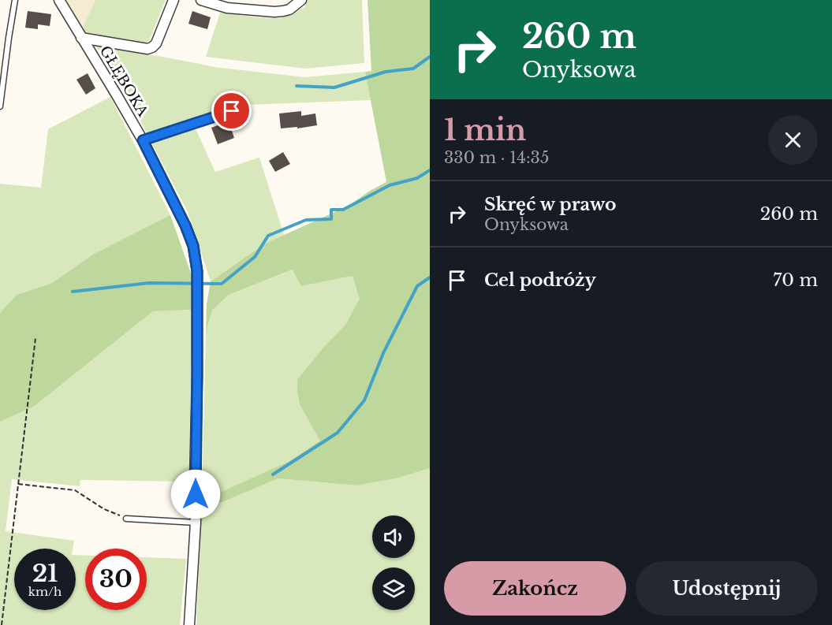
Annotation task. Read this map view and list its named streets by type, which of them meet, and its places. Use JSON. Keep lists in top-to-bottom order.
{
  "streets": {
    "street": ["GŁĘBOKA"]
  },
  "page": {
    "turn": ["260 m", "Onyksowa"],
    "heading": ["1 min", "330 m · 14:35"],
    "list": [
      {
        "name": "Skręć w prawo",
        "note": "Onyksowa",
        "value": "260 m"
      },
      {
        "name": "Cel podróży",
        "value": "70 m"
      }
    ],
    "speed": "21 km/h",
    "limit": "30",
    "buttons": ["Zakończ", "Udostępnij"]
  }
}
